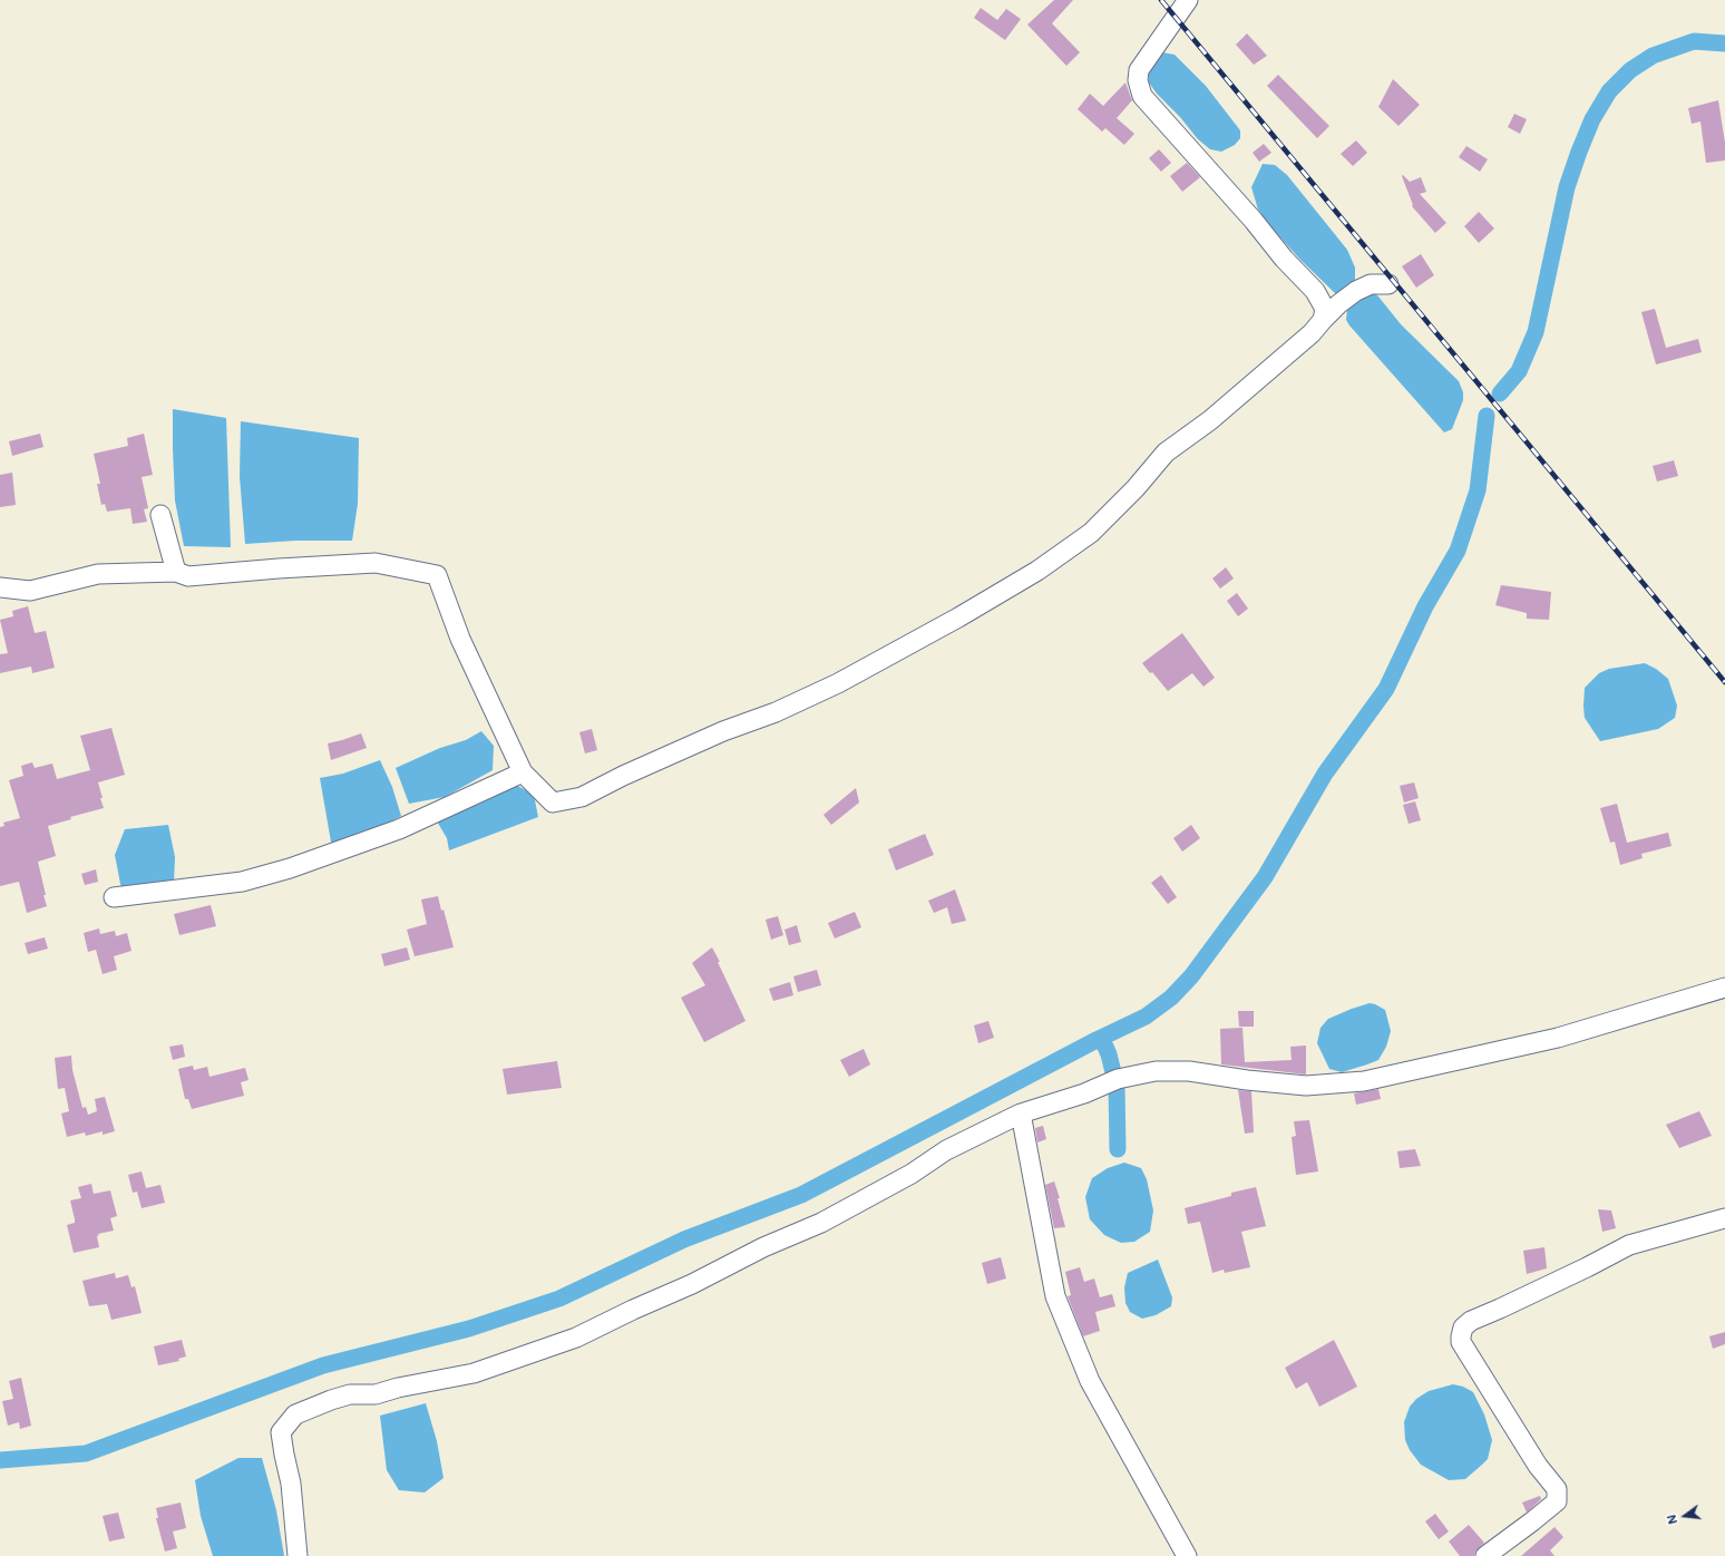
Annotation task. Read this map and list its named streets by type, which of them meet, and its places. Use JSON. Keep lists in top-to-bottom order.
{
  "north": "left"
}
